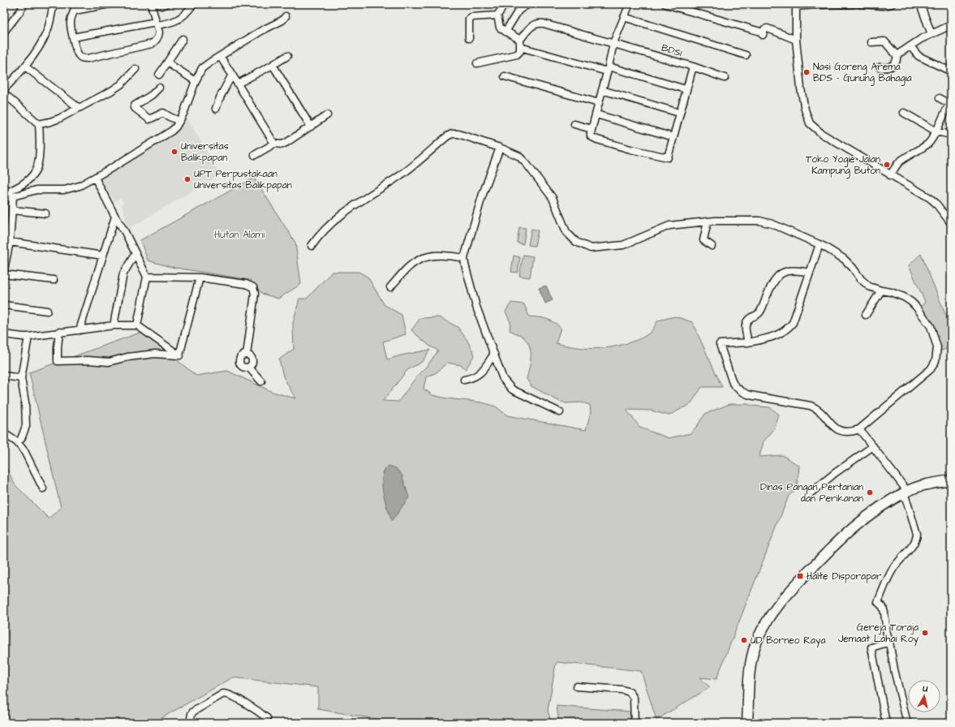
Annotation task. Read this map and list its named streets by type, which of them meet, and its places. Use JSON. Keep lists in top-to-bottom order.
{
  "streets": {
    "street": ["BDS1"]
  },
  "parks": ["Hutan Alami"],
  "places": {
    "other": [
      "Nasi Goreng Arema BDS - Gunung Bahagia",
      "Universitas Balikpapan",
      "Toko Yogie Jalan Kampung Buton",
      "UPT Perpustakaan Universitas Balikpapan",
      "Dinas Pangan Pertanian dan Perikanan",
      "Gereja Toraja Jemaat Lahai Roy",
      "UD Borneo Raya"
    ],
    "transit": ["Halte Disporapar"]
  },
  "north": "top"
}
